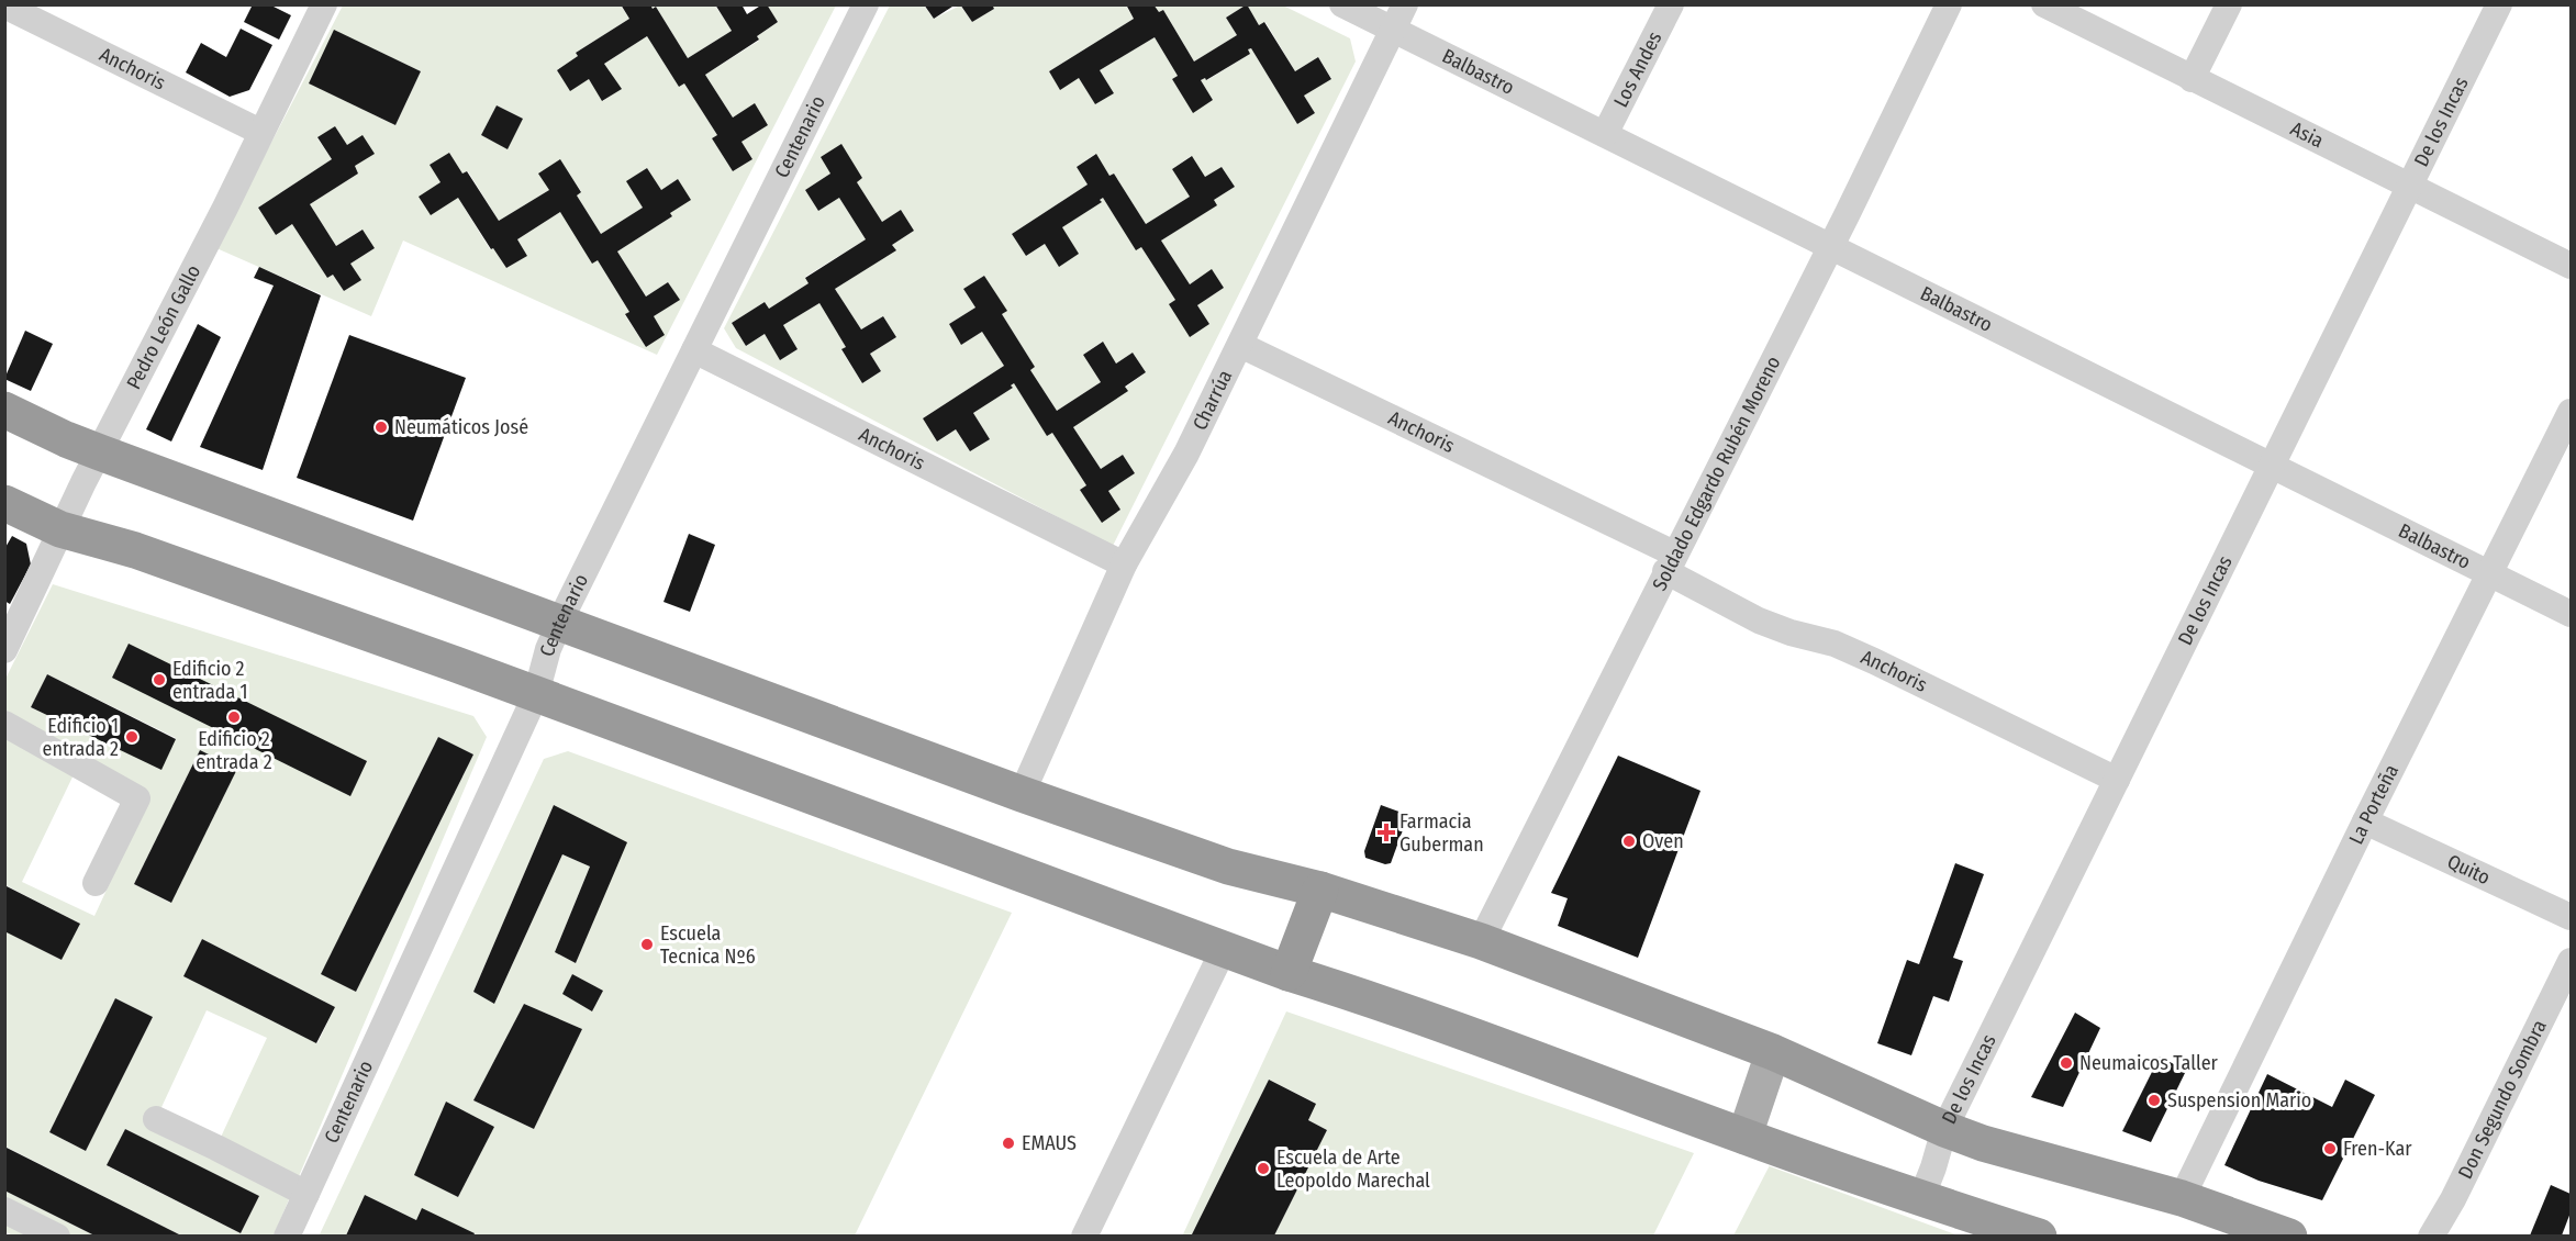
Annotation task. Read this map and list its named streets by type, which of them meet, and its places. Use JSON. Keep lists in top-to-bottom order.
{
  "streets": {
    "street": [
      "Anchoris",
      "Los Andes",
      "Balbastro",
      "De los Incas",
      "Centenario",
      "Asia",
      "Pedro León Gallo",
      "Charrúa",
      "Soldado Edgardo Rubén Moreno",
      "La Porteña",
      "Quito",
      "Don Segundo Sombra"
    ]
  },
  "crossings": [
    ["Anchoris", "De los Incas"],
    ["Anchoris", "Centenario"],
    ["Anchoris", "Pedro León Gallo"],
    ["Anchoris", "Charrúa"],
    ["Anchoris", "Soldado Edgardo Rubén Moreno"],
    ["Los Andes", "Balbastro"],
    ["Balbastro", "De los Incas"],
    ["Balbastro", "Charrúa"],
    ["Balbastro", "Soldado Edgardo Rubén Moreno"],
    ["Balbastro", "La Porteña"],
    ["De los Incas", "Asia"],
    ["La Porteña", "Quito"]
  ],
  "places": {
    "other": [
      "Neumáticos José",
      "Edificio 2 entrada 1",
      "Edificio 2 entrada 2",
      "Edificio 1 entrada 2",
      "Oven",
      "Escuela Tecnica Nº6",
      "Neumaicos Taller",
      "Suspension Mario",
      "EMAUS",
      "Fren-Kar",
      "Escuela de Arte Leopoldo Marechal"
    ],
    "health": ["Farmacia Guberman"]
  }
}
